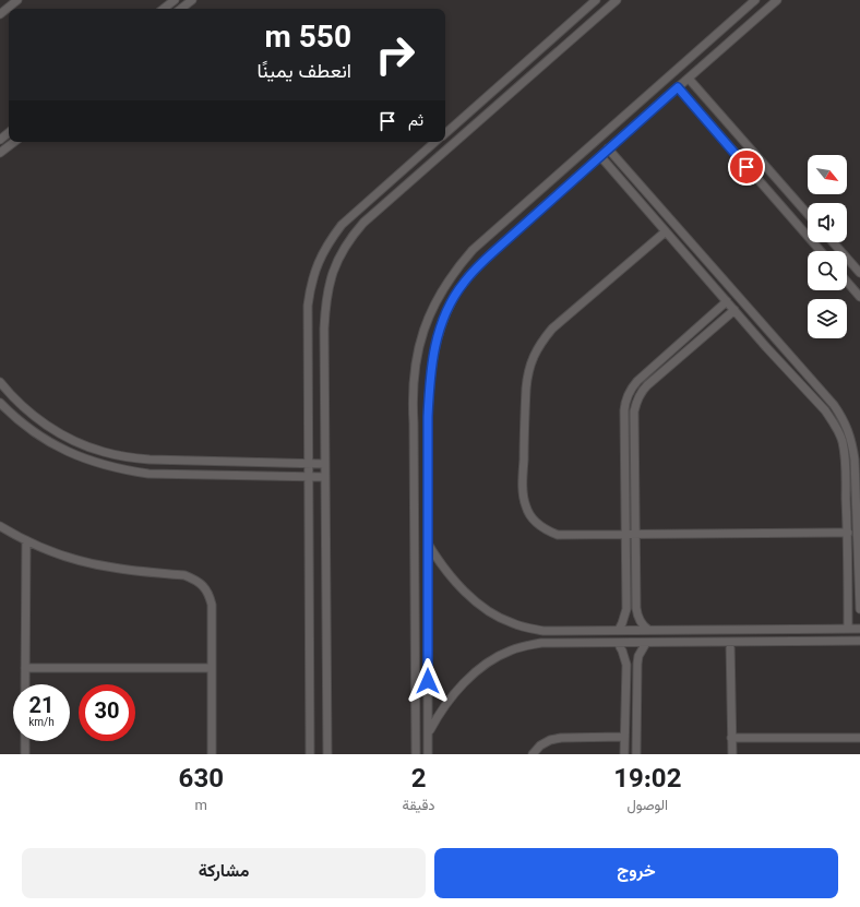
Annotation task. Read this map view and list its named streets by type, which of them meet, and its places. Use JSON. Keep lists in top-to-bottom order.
{
  "north": "bottom right",
  "page": {
    "turn": ["550 m", "انعطف يمينًا"],
    "then": "ثم",
    "speed": "21 km/h",
    "limit": "30",
    "eta": [
      "19:02",
      "الوصول",
      "2",
      "دقيقة",
      "630",
      "m"
    ],
    "buttons": ["خروج", "مشاركة"]
  }
}
